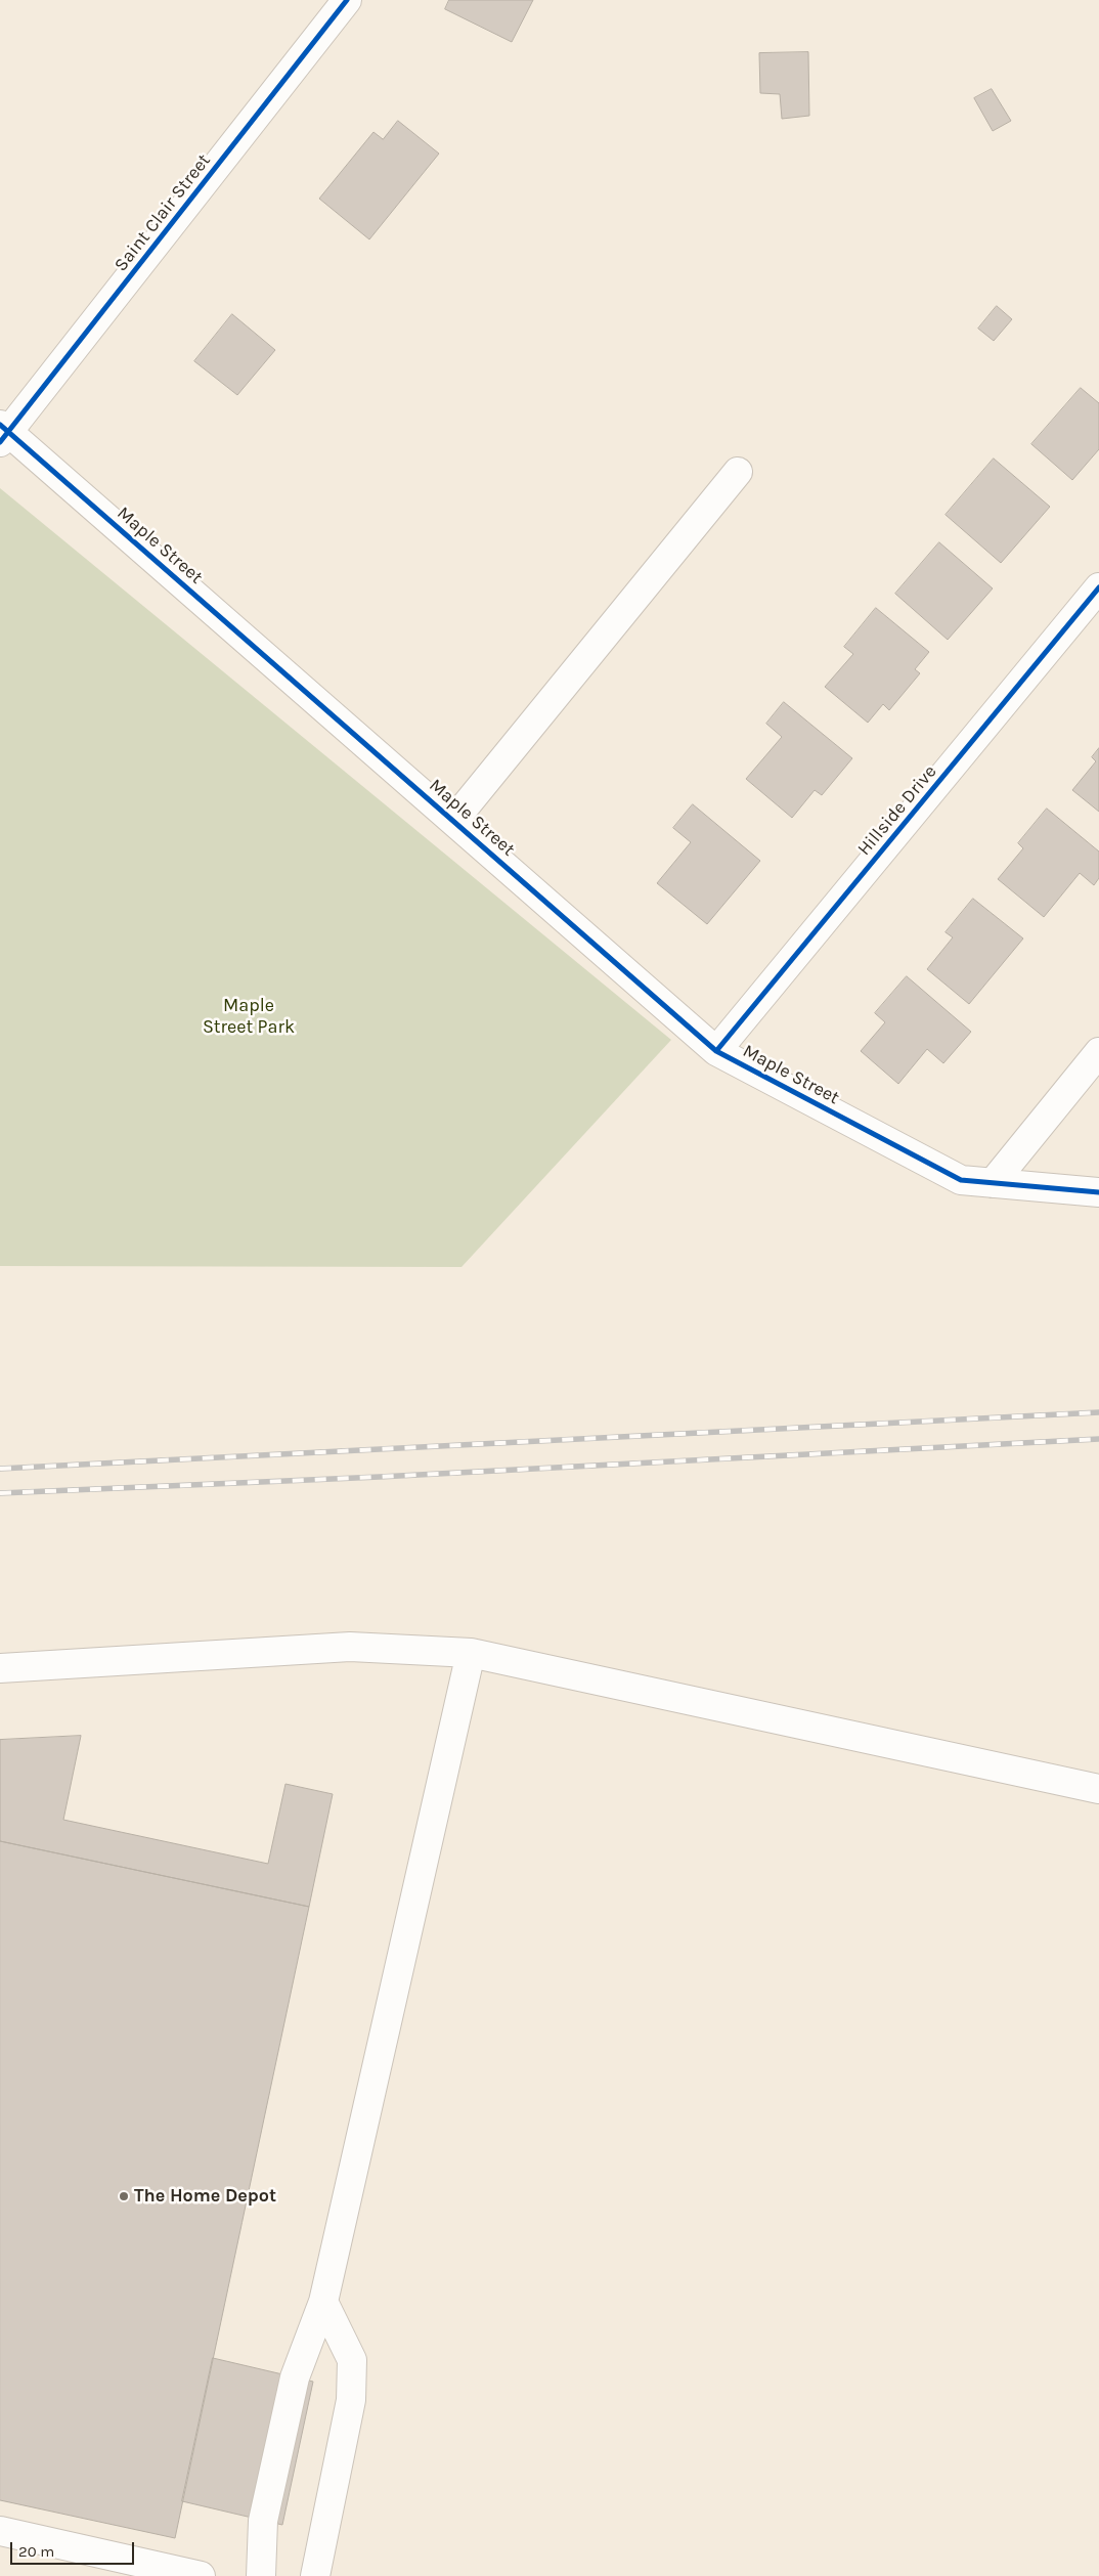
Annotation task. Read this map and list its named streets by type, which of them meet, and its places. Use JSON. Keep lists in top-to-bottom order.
{
  "streets": {
    "street": ["Saint Clair Street", "Maple Street", "Hillside Drive"]
  },
  "crossings": [
    ["Saint Clair Street", "Maple Street"],
    ["Maple Street", "Hillside Drive"]
  ],
  "parks": ["Maple Street Park"],
  "places": ["The Home Depot"],
  "scale_bar": "20 m"
}
